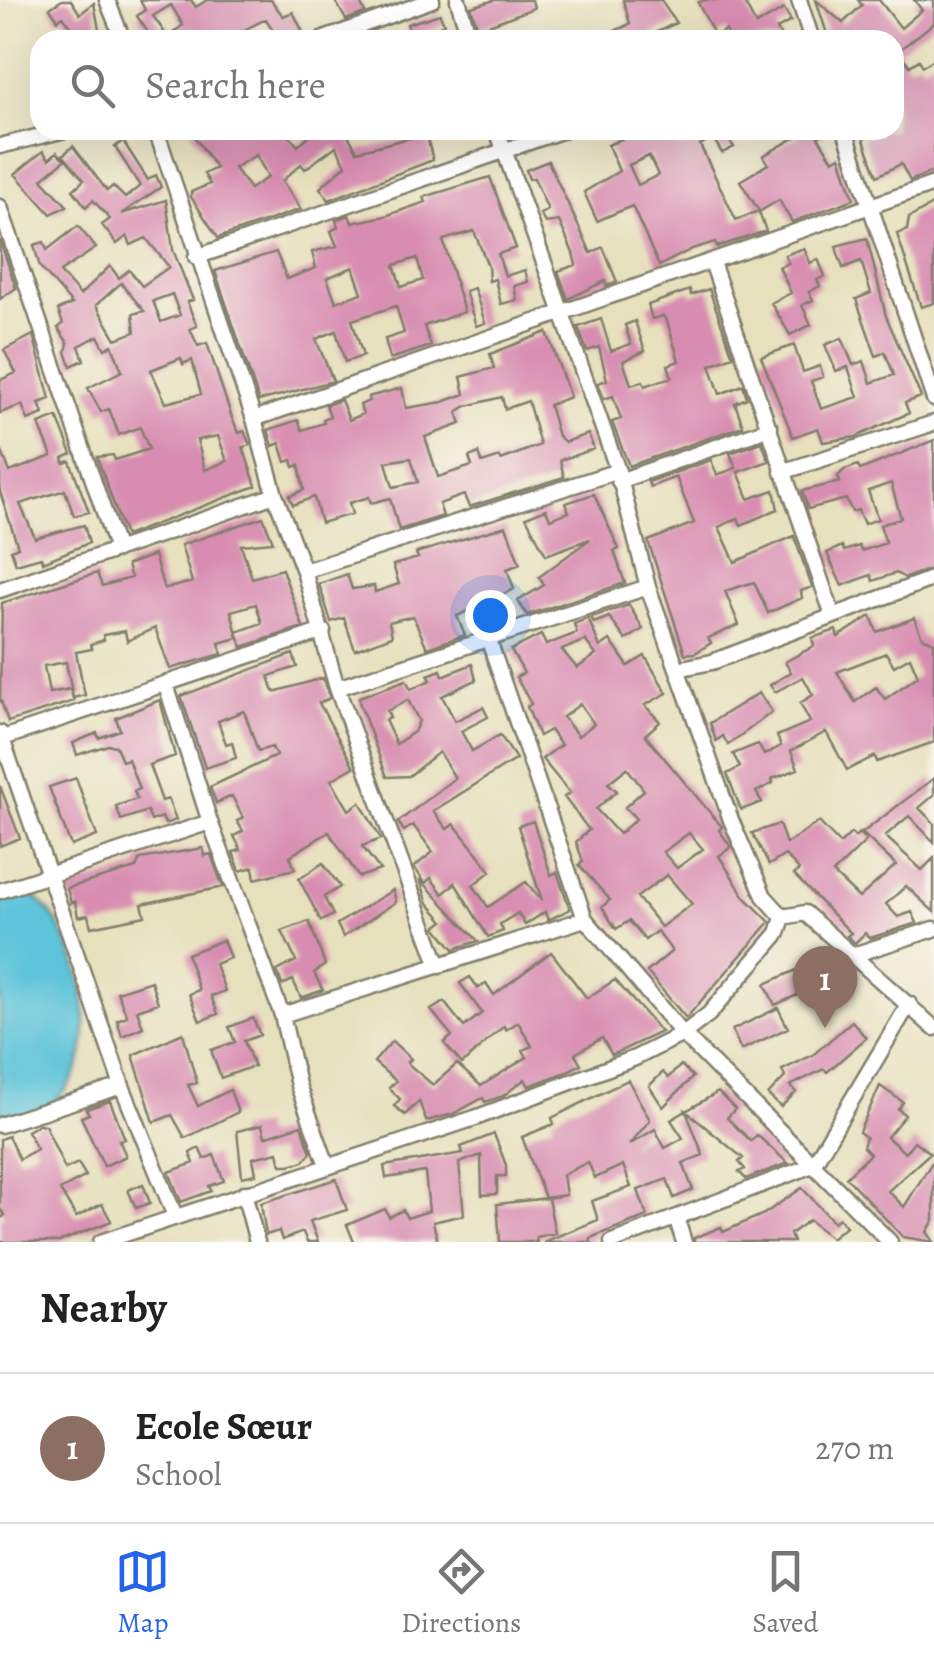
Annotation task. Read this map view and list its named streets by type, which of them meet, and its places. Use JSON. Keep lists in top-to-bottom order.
{
  "page": {
    "search": "Search here",
    "pins": "1",
    "heading": "Nearby",
    "list": [
      {
        "mark": "1",
        "name": "Ecole Sœur",
        "note": "School",
        "value": "270 m"
      }
    ],
    "nav": ["Map", "Directions", "Saved"]
  }
}
